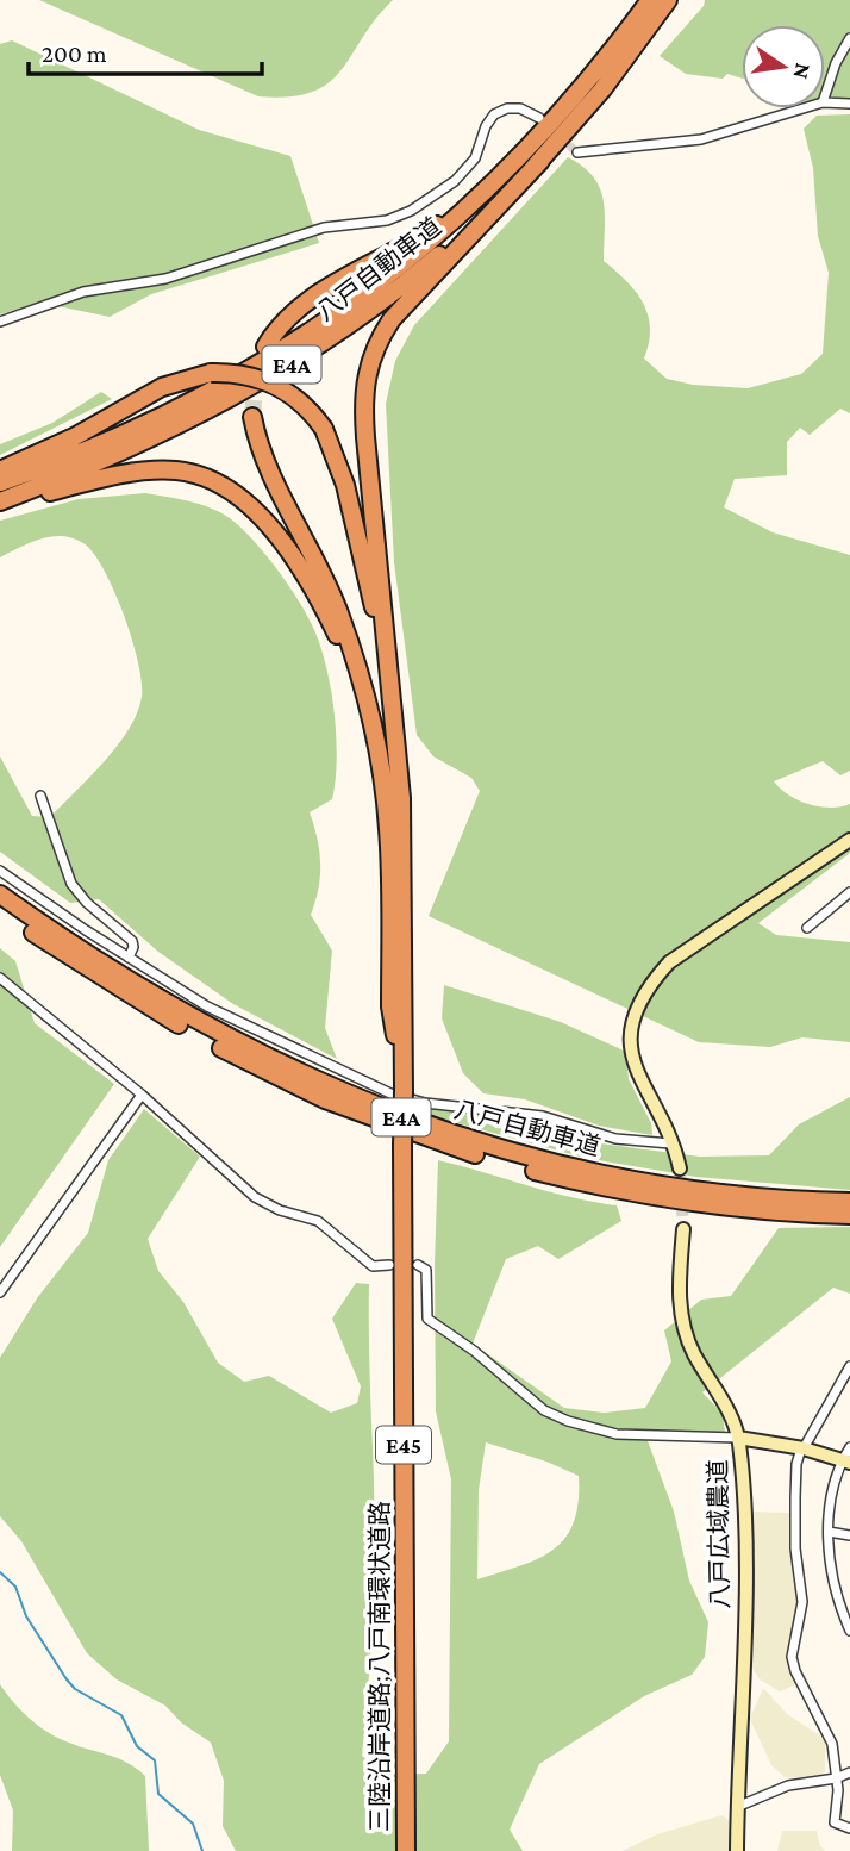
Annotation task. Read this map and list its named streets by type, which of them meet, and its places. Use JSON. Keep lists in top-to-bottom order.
{
  "streets": {
    "highway": [
      "八戸自動車道",
      "E4A",
      "E45",
      "三陸沿岸道路;八戸南環状道路"
    ],
    "street": ["八戸広域農道"]
  },
  "scale_bar": "200 m",
  "north": "right"
}
